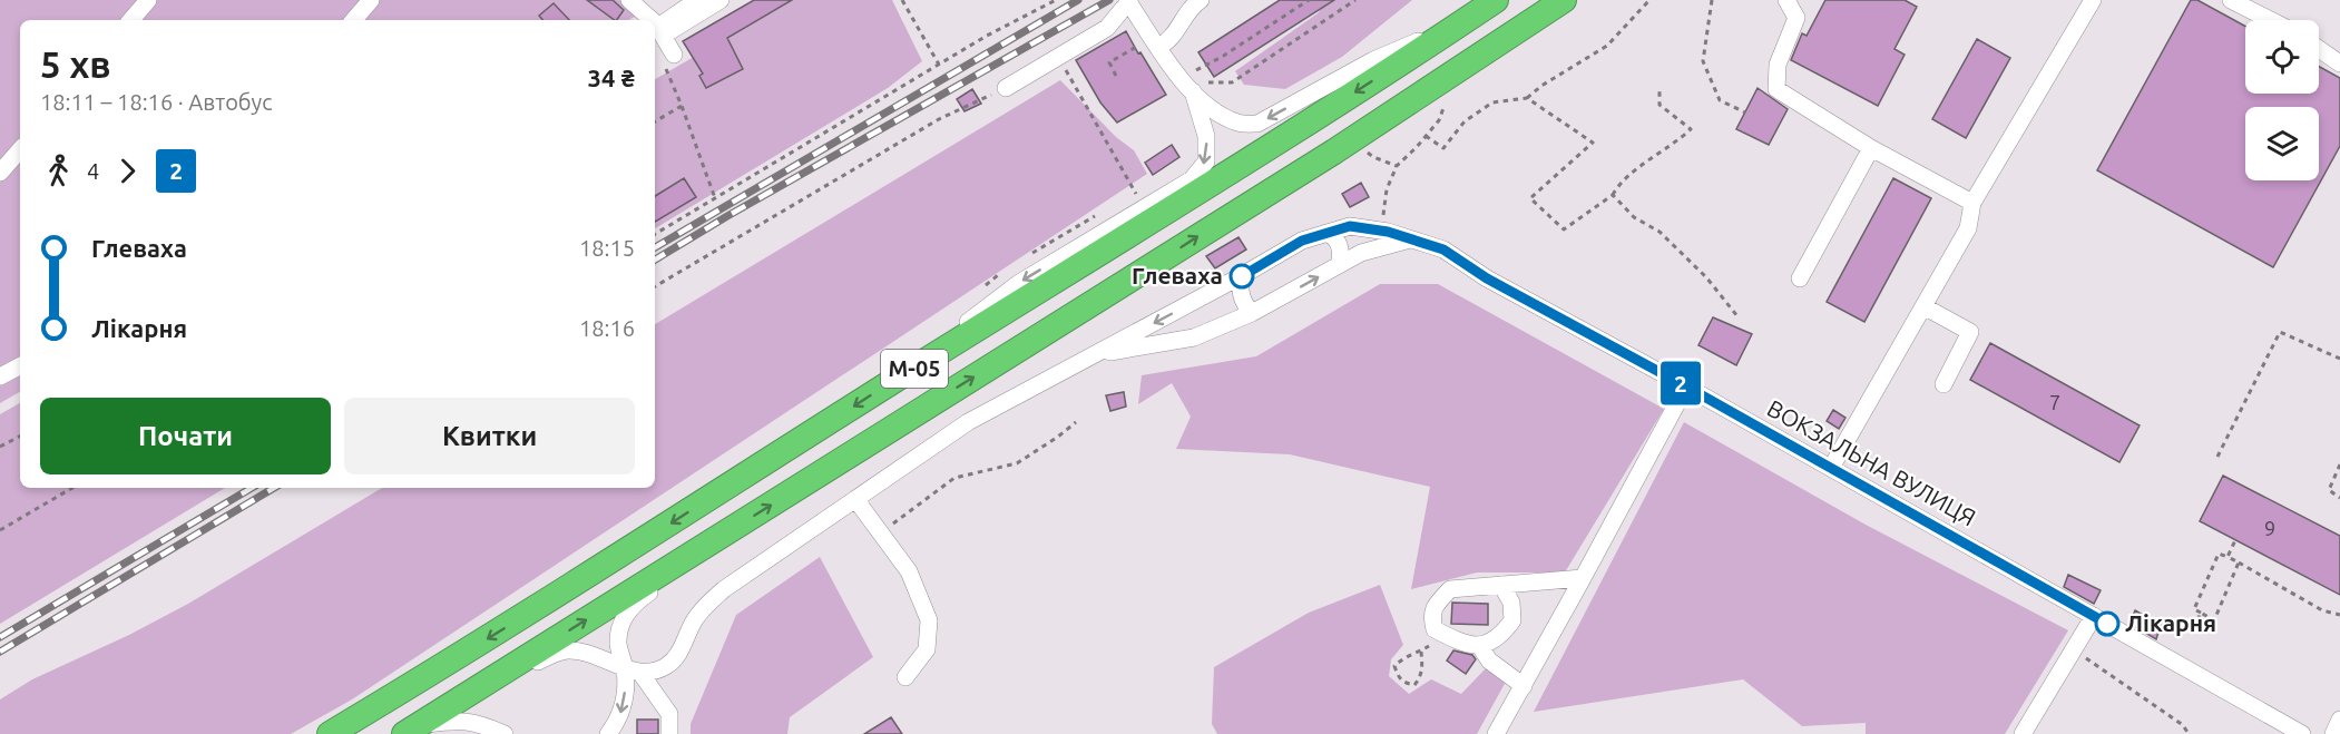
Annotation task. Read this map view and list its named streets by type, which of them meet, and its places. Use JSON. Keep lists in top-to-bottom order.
{
  "streets": {
    "highway": ["М-05"],
    "street": ["ВОКЗАЛЬНА ВУЛИЦЯ"]
  },
  "places": ["Глеваха", "Лікарня"],
  "lines": ["bus line 2"],
  "house_numbers": ["7", "9"],
  "page": {
    "on_map": "2",
    "heading": ["5 хв", "18:11 – 18:16 · Автобус", "34 ₴"],
    "legs": ["4", "2"],
    "list": [
      {
        "name": "Глеваха",
        "value": "18:15"
      },
      {
        "name": "Лікарня",
        "value": "18:16"
      }
    ],
    "buttons": ["Почати", "Квитки"]
  }
}
